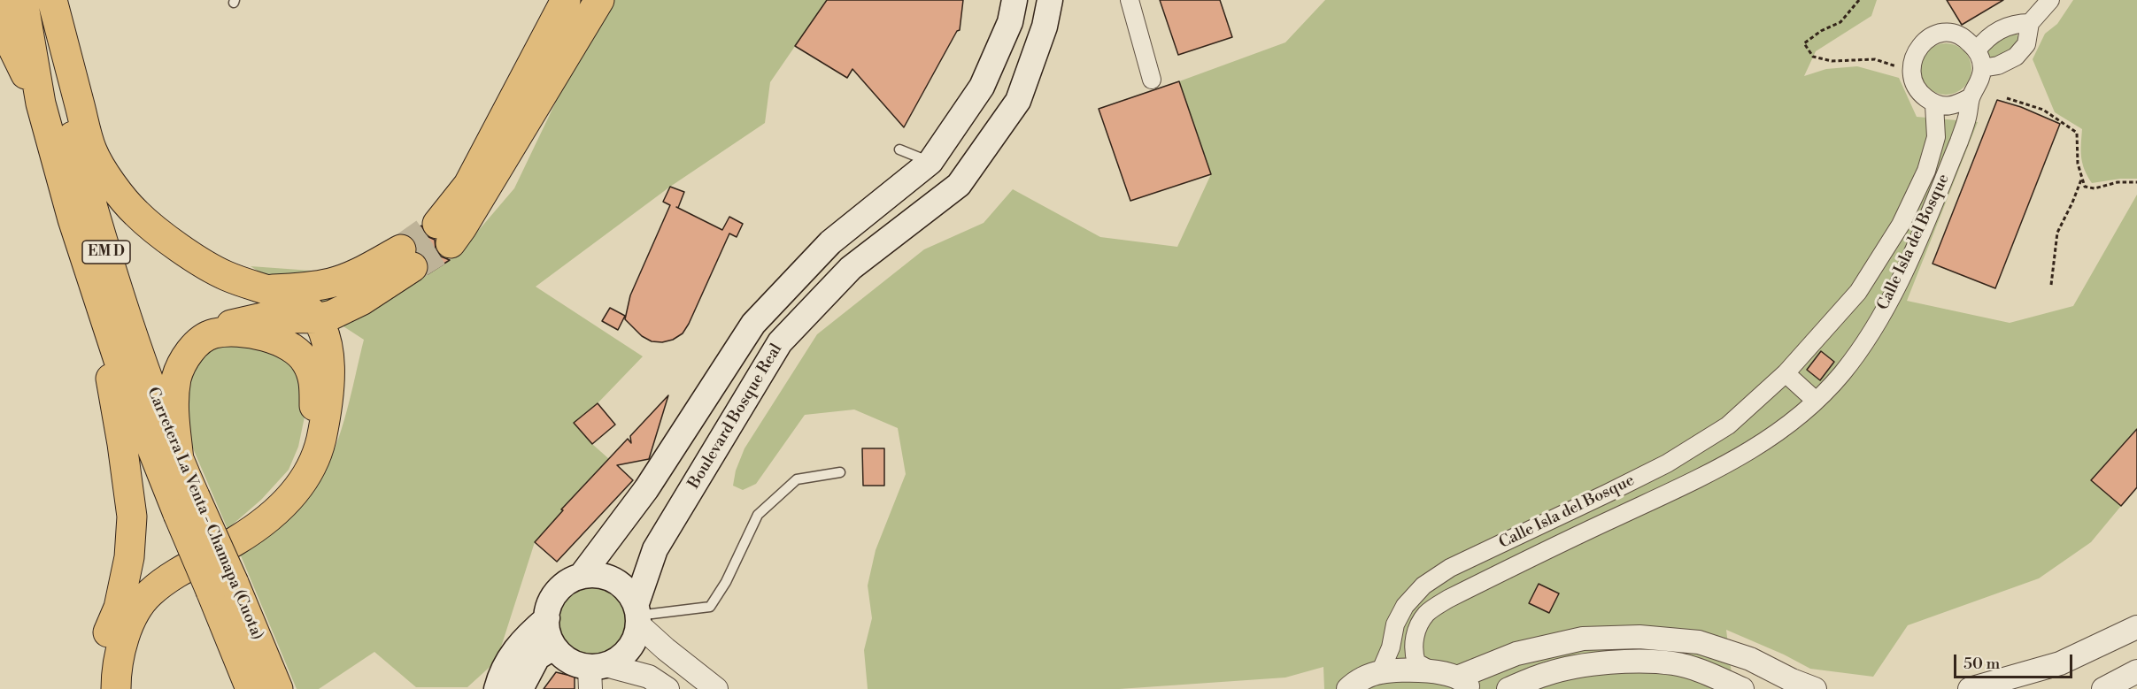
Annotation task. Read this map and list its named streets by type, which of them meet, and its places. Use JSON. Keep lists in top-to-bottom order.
{
  "streets": {
    "highway": ["EM D", "Carretera La Venta - Chamapa (Cuota)"],
    "main road": ["Boulevard Bosque Real"],
    "street": ["Calle Isla del Bosque"]
  },
  "scale_bar": "50 m"
}
